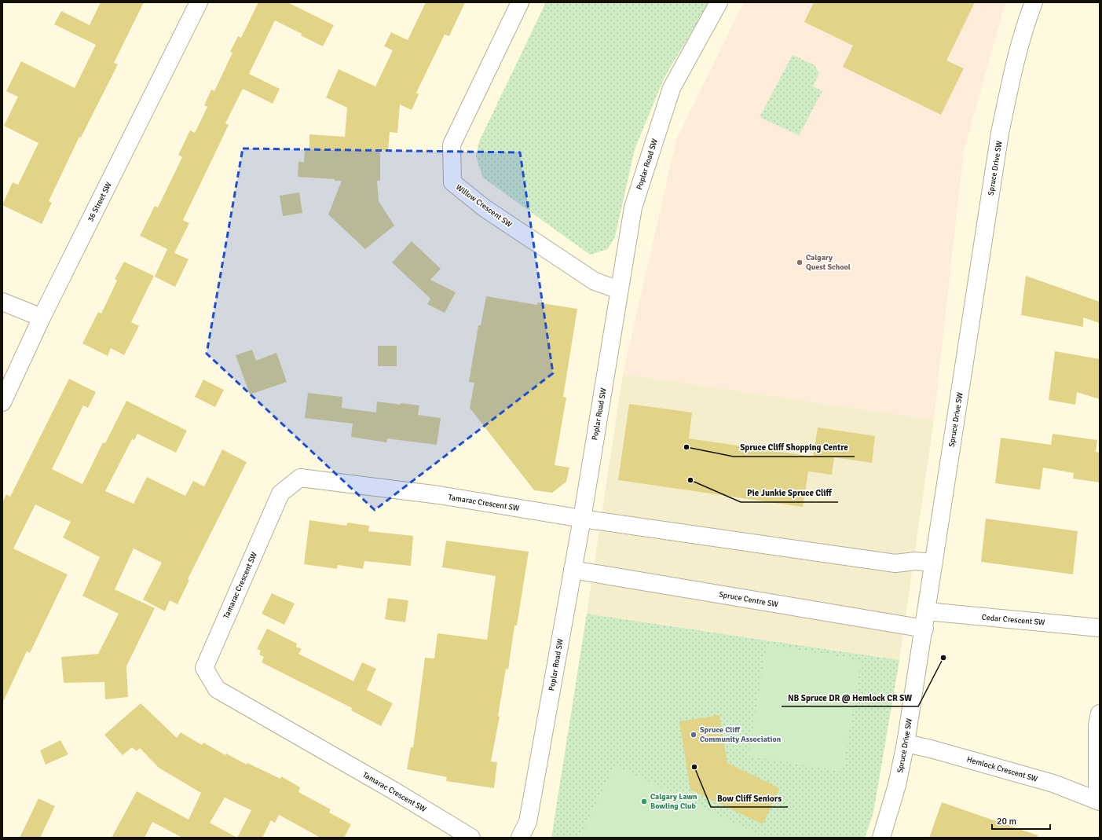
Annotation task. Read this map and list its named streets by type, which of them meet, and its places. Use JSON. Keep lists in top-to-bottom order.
{
  "streets": {
    "street": [
      "Poplar Road SW",
      "Spruce Drive SW",
      "36 Street SW",
      "Willow Crescent SW",
      "Tamarac Crescent SW",
      "Spruce Centre SW",
      "Cedar Crescent SW",
      "Hemlock Crescent SW"
    ]
  },
  "crossings": [
    ["Poplar Road SW", "Willow Crescent SW"],
    ["Poplar Road SW", "Tamarac Crescent SW"],
    ["Poplar Road SW", "Spruce Centre SW"],
    ["Spruce Drive SW", "Spruce Centre SW"],
    ["Spruce Drive SW", "Cedar Crescent SW"],
    ["Spruce Drive SW", "Hemlock Crescent SW"]
  ],
  "places": [
    "Calgary Quest School",
    "Spruce Cliff Shopping Centre",
    "Pie Junkie Spruce Cliff",
    "NB Spruce DR @ Hemlock CR SW",
    "Spruce Cliff Community Association",
    "Bow Cliff Seniors",
    "Calgary Lawn Bowling Club"
  ],
  "scale_bar": "20 m"
}
